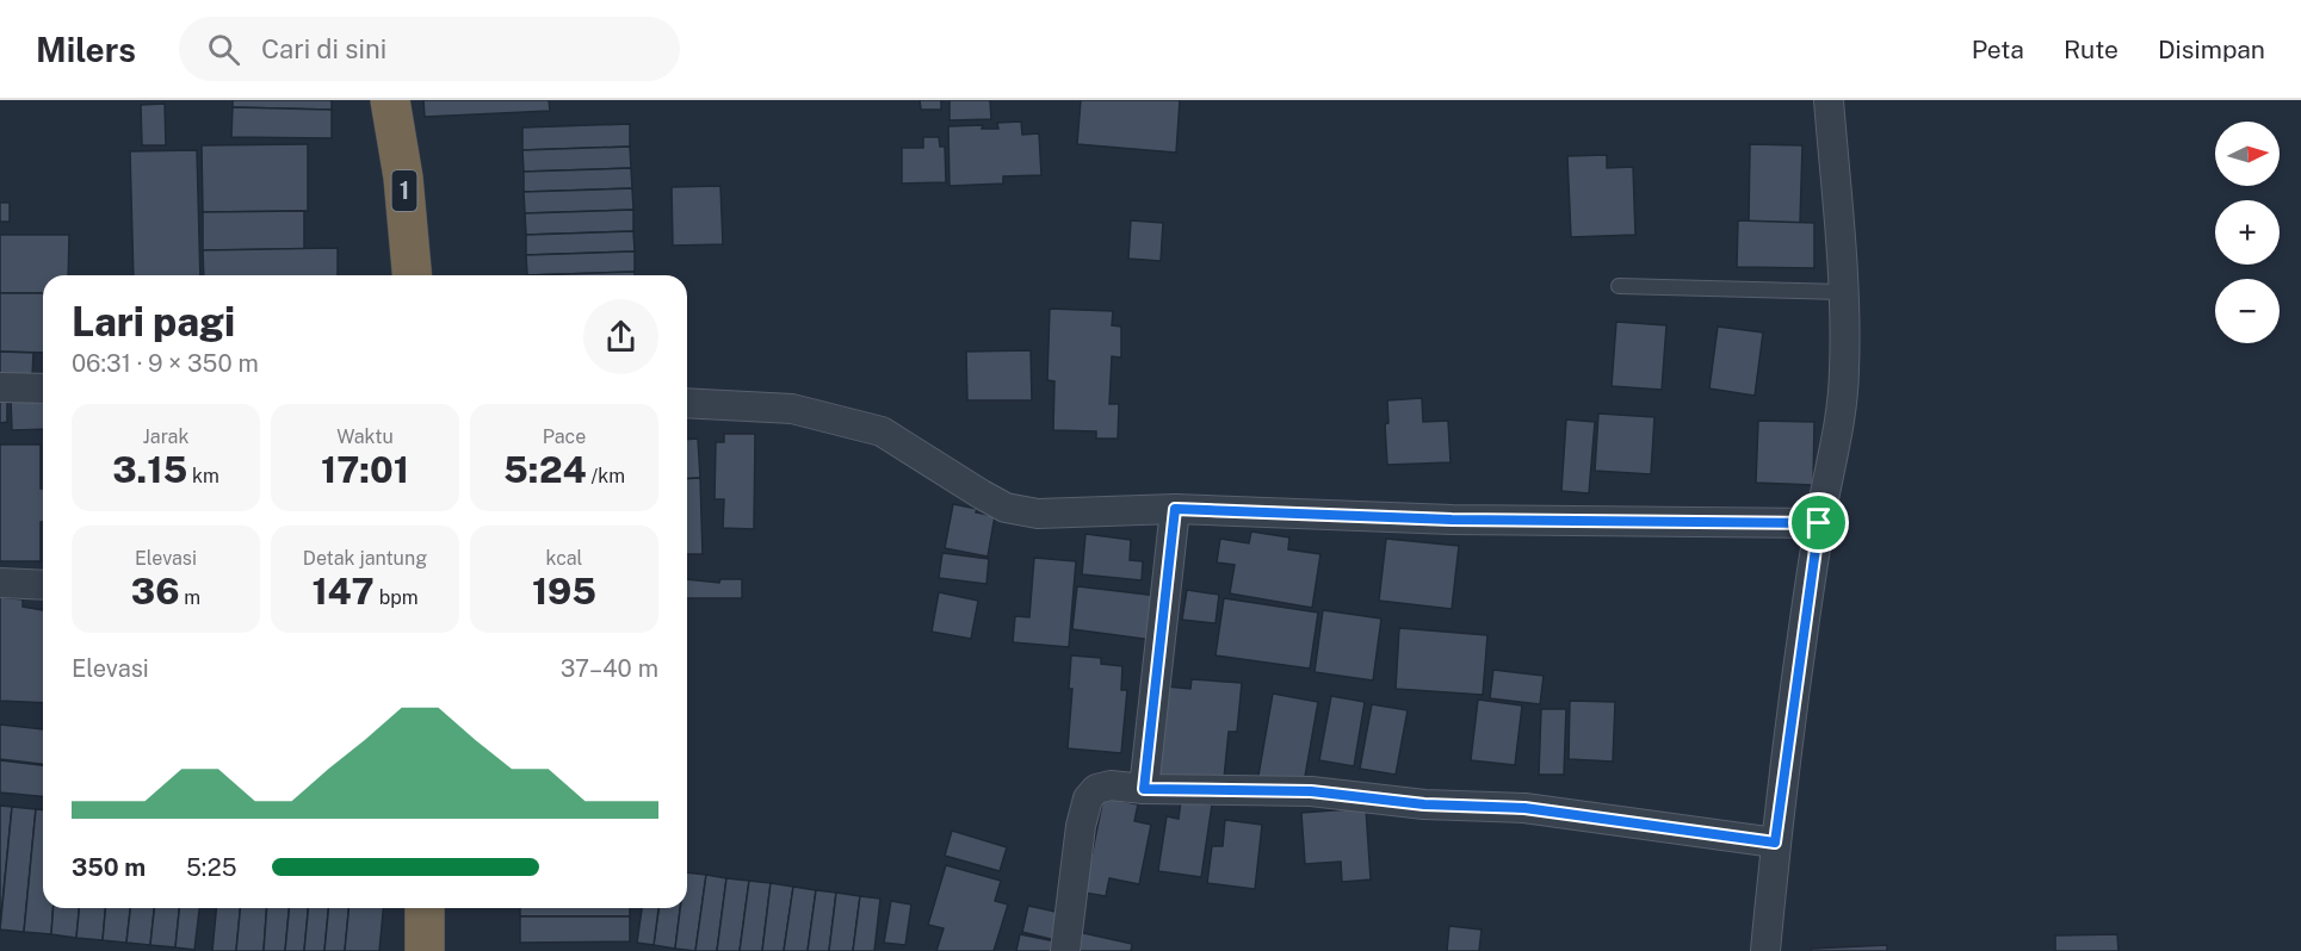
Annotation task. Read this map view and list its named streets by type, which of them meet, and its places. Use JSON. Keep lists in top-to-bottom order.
{
  "streets": {
    "highway": ["1"]
  },
  "north": "right",
  "page": {
    "header": "Milers",
    "search": "Cari di sini",
    "nav": ["Peta", "Rute", "Disimpan"],
    "map_buttons": ["+", "−"],
    "heading": ["Lari pagi", "06:31 · 9 × 350 m"],
    "stats": [
      ["Jarak", "3.15 km"],
      ["Waktu", "17:01"],
      ["Pace", "5:24 /km"],
      ["Elevasi", "36 m"],
      ["Detak jantung", "147 bpm"],
      ["kcal", "195"]
    ],
    "chart": ["Elevasi", "37–40 m"],
    "list": [
      {
        "name": "350 m",
        "note": "5:25"
      }
    ]
  }
}
